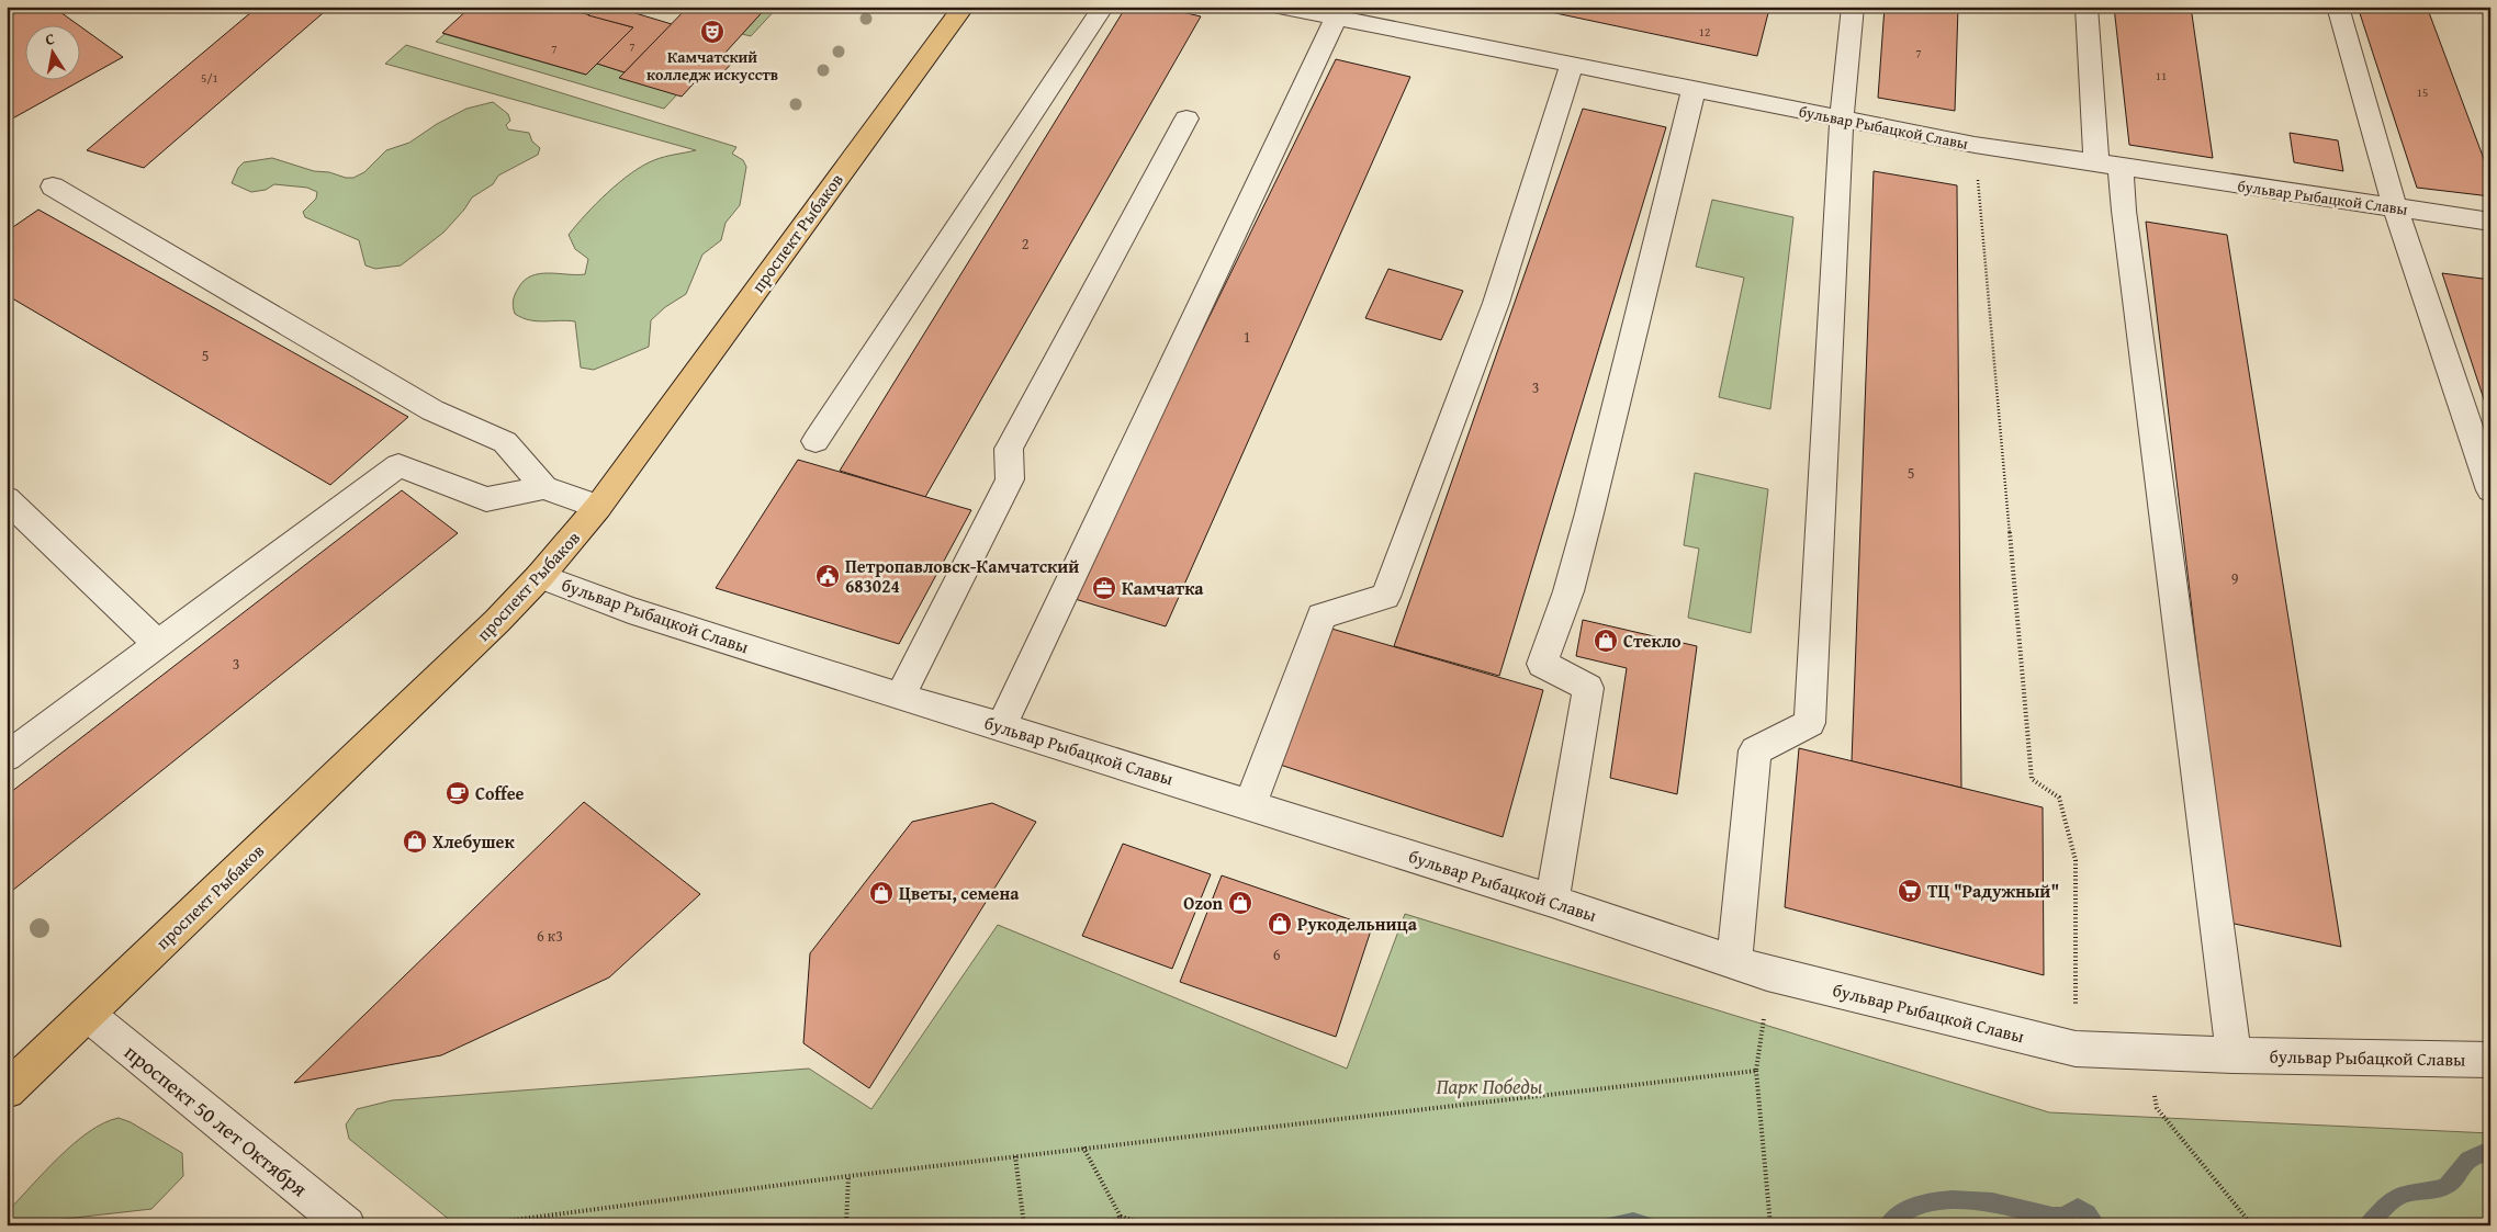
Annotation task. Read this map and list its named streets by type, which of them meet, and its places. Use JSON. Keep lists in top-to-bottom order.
{
  "streets": {
    "main road": ["проспект Рыбаков"],
    "street": ["бульвар Рыбацкой Славы", "проспект 50 лет Октября"]
  },
  "crossings": [
    ["бульвар Рыбацкой Славы", "проспект Рыбаков"],
    ["проспект Рыбаков", "проспект 50 лет Октября"]
  ],
  "parks": ["Парк Победы"],
  "places": {
    "theatre": ["Камчатский колледж искусств"],
    "public building": ["Петропавловск-Камчатский 683024"],
    "office": ["Камчатка"],
    "shop": [
      "Стекло",
      "Хлебушек",
      "Цветы, семена",
      "Ozon",
      "Рукодельница"
    ],
    "cafe": ["Coffee"],
    "supermarket": ["ТЦ \"Радужный\""]
  },
  "house_numbers": [
    "12",
    "7",
    "7",
    "7",
    "11",
    "5/1",
    "15",
    "2",
    "1",
    "5",
    "3",
    "5",
    "9",
    "3",
    "6 к3",
    "6"
  ],
  "north": "top"
}
